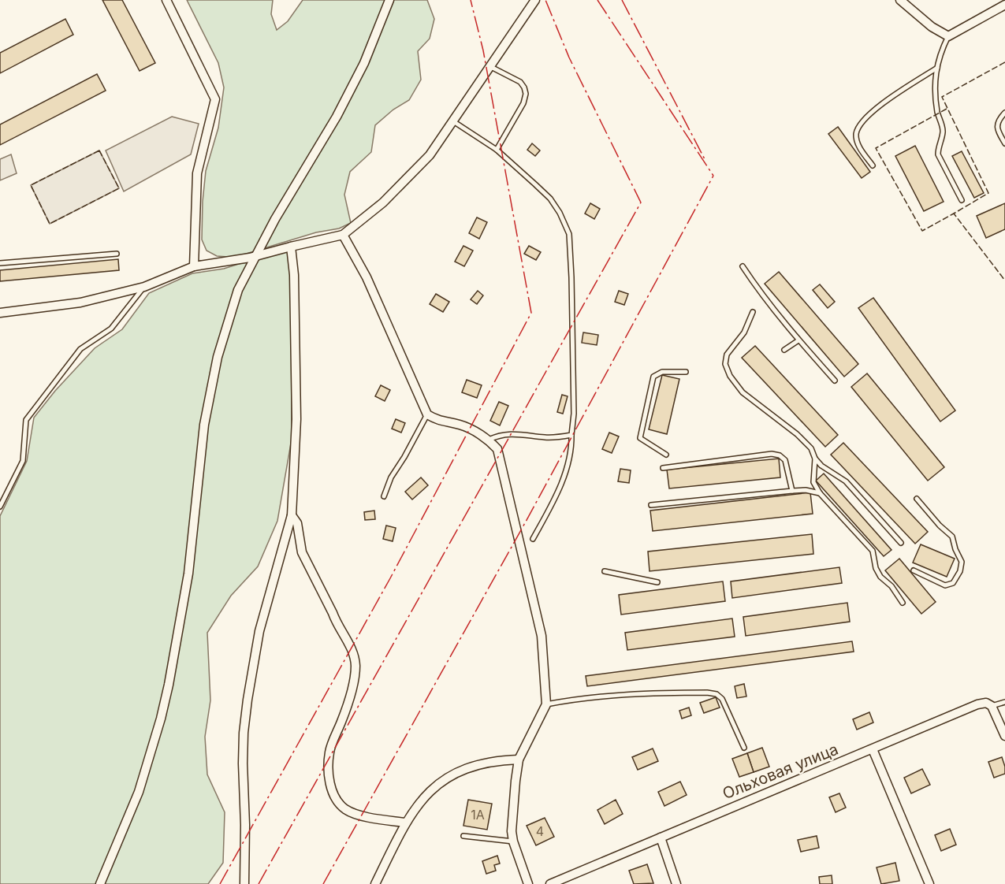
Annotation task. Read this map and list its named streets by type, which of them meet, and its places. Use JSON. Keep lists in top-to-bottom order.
{
  "streets": {
    "street": ["Ольховая улица"]
  },
  "house_numbers": ["1А", "4"]
}
